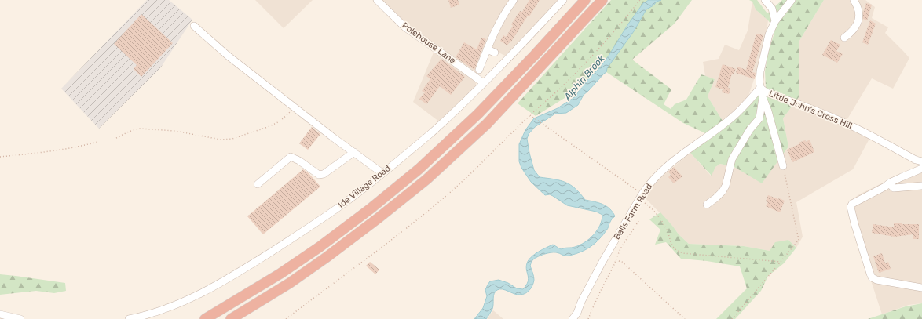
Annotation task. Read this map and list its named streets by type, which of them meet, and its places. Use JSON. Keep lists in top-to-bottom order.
{
  "streets": {
    "street": [
      "Polehouse Lane",
      "Little John's Cross Hill",
      "Ide Village Road",
      "Balls Farm Road"
    ]
  },
  "crossings": [
    ["Polehouse Lane", "Ide Village Road"],
    ["Little John's Cross Hill", "Balls Farm Road"]
  ],
  "water": ["Alphin Brook"]
}
